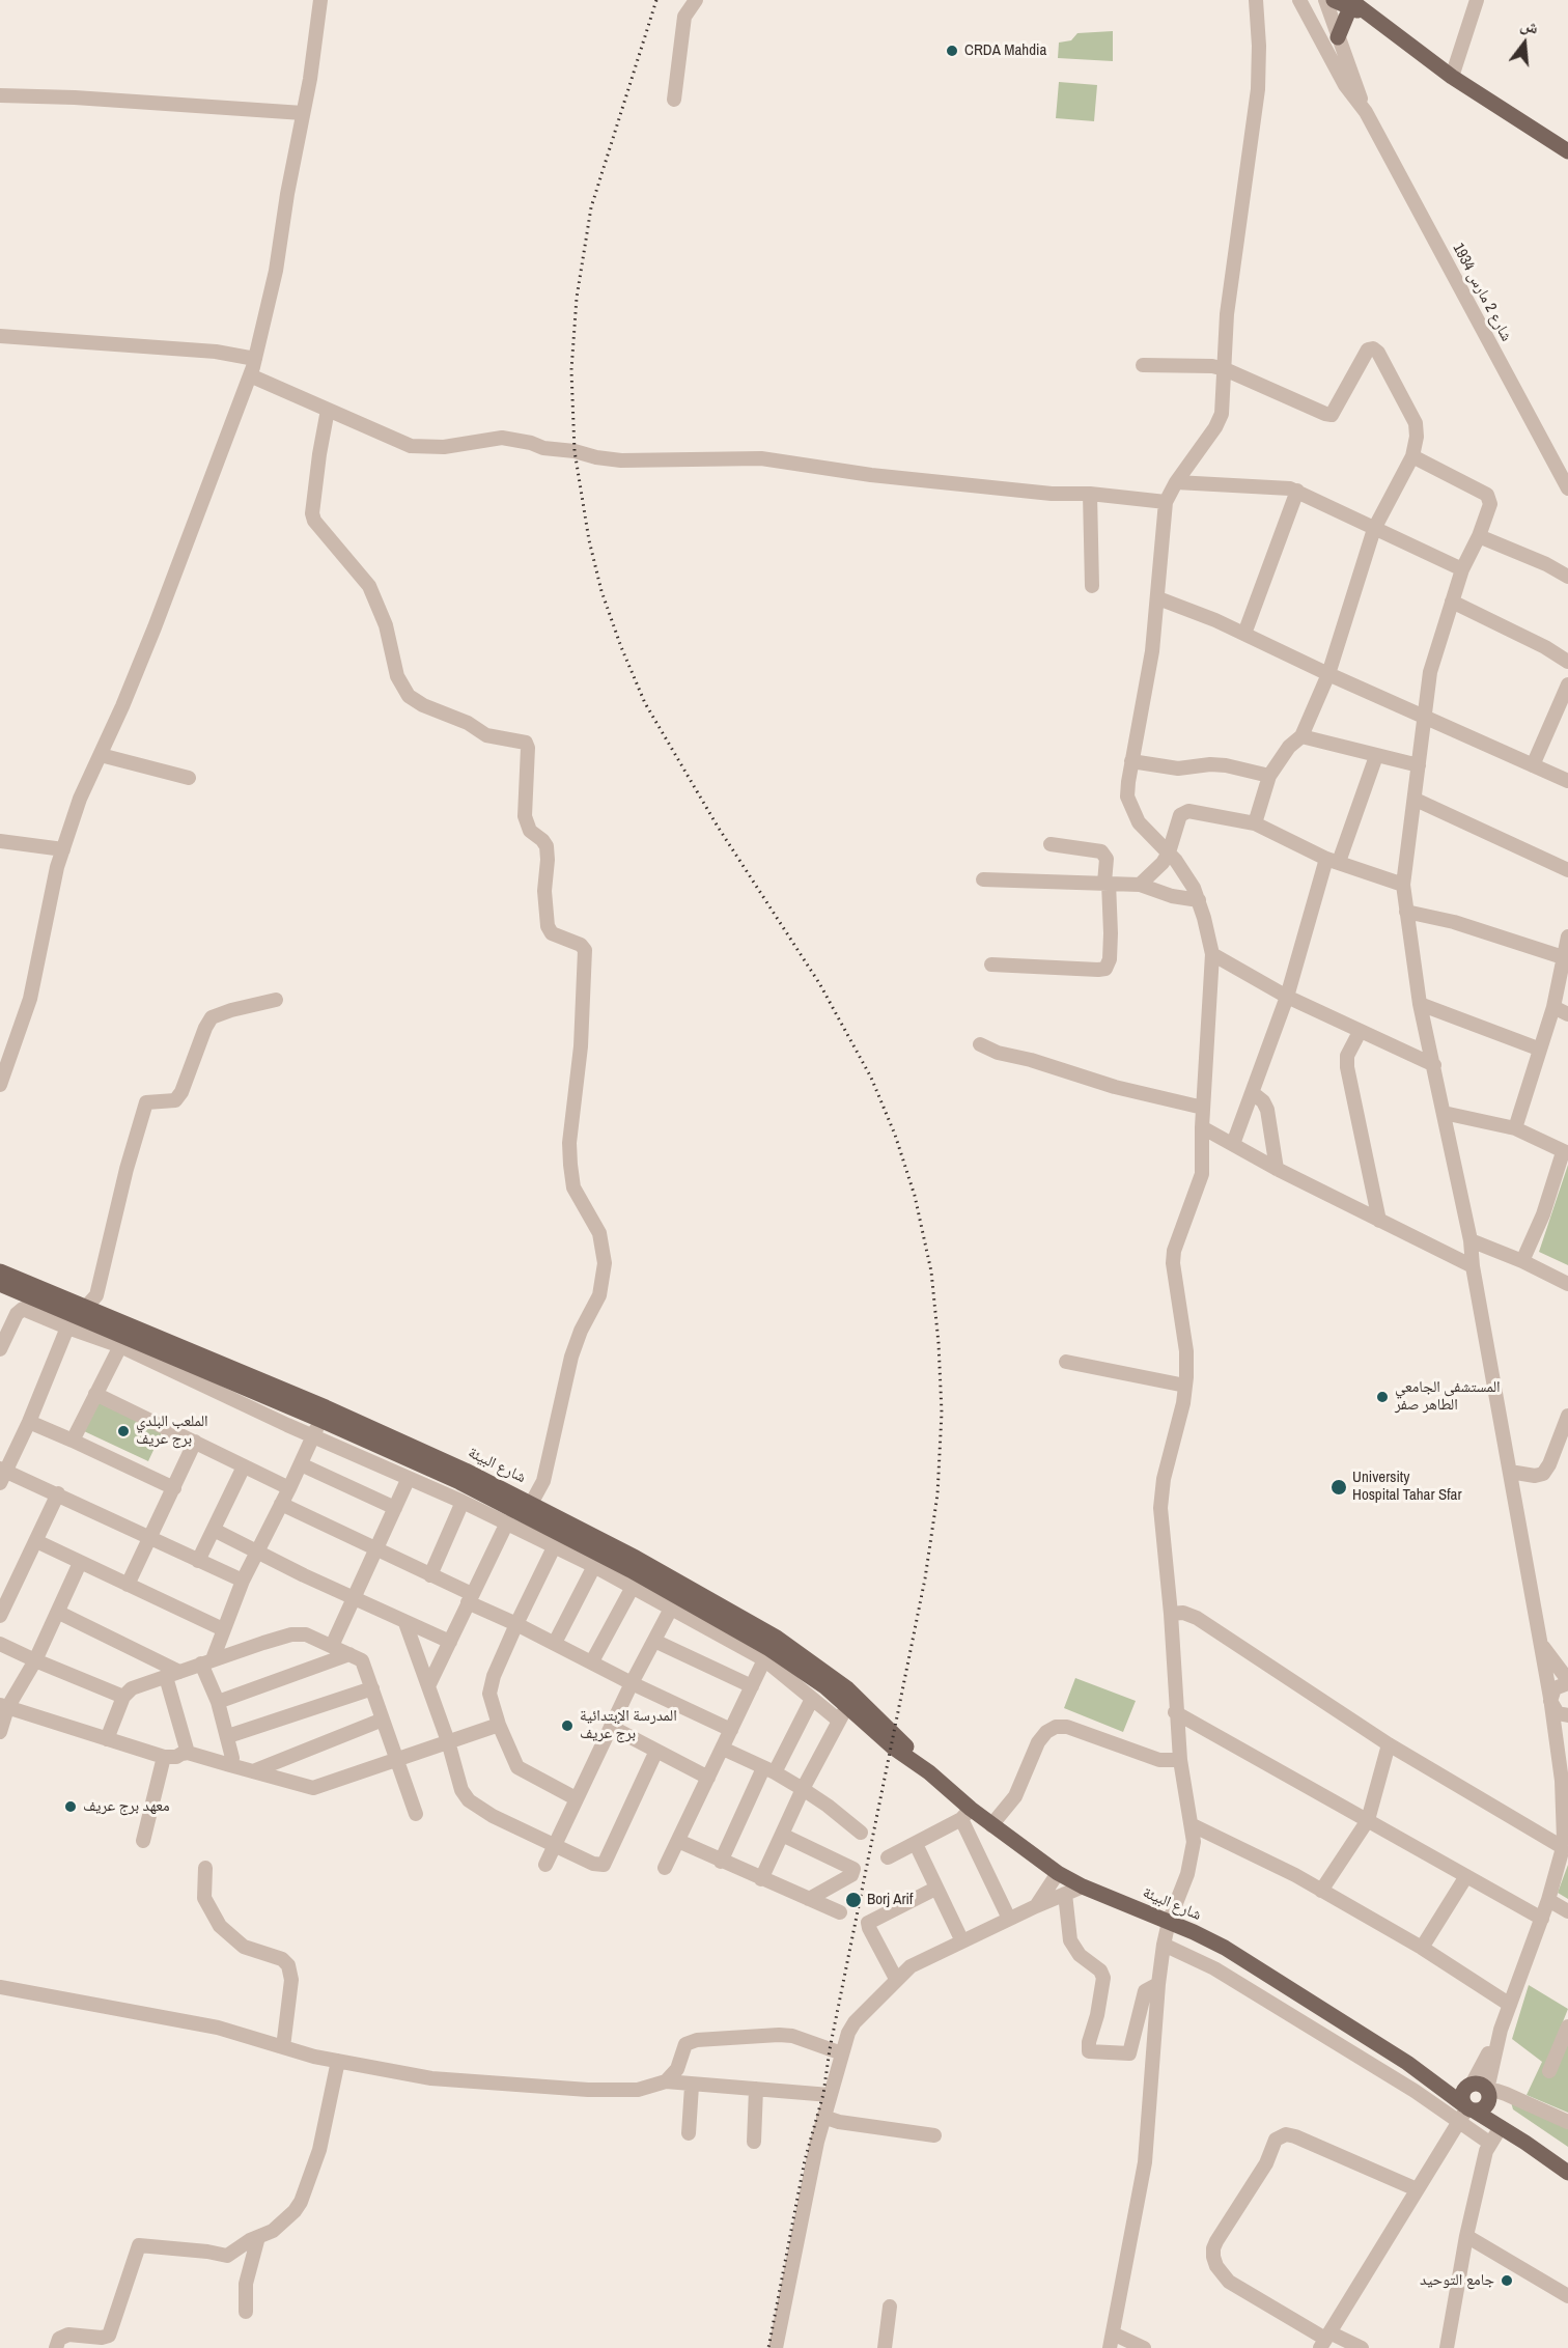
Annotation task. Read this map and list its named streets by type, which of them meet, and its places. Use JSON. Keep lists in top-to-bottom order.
{
  "streets": {
    "main road": ["شارع البيئة"],
    "street": ["شارع 2 مارس 1934"]
  },
  "places": [
    "CRDA Mahdia",
    "المستشفى الجامعي الطاهر صفر",
    "الملعب البلدي برج عريف",
    "University Hospital Tahar Sfar",
    "المدرسة الإبتدائية برج عريف",
    "معهد برج عريف",
    "Borj Arif",
    "جامع التوحيد"
  ],
  "north": "top"
}
